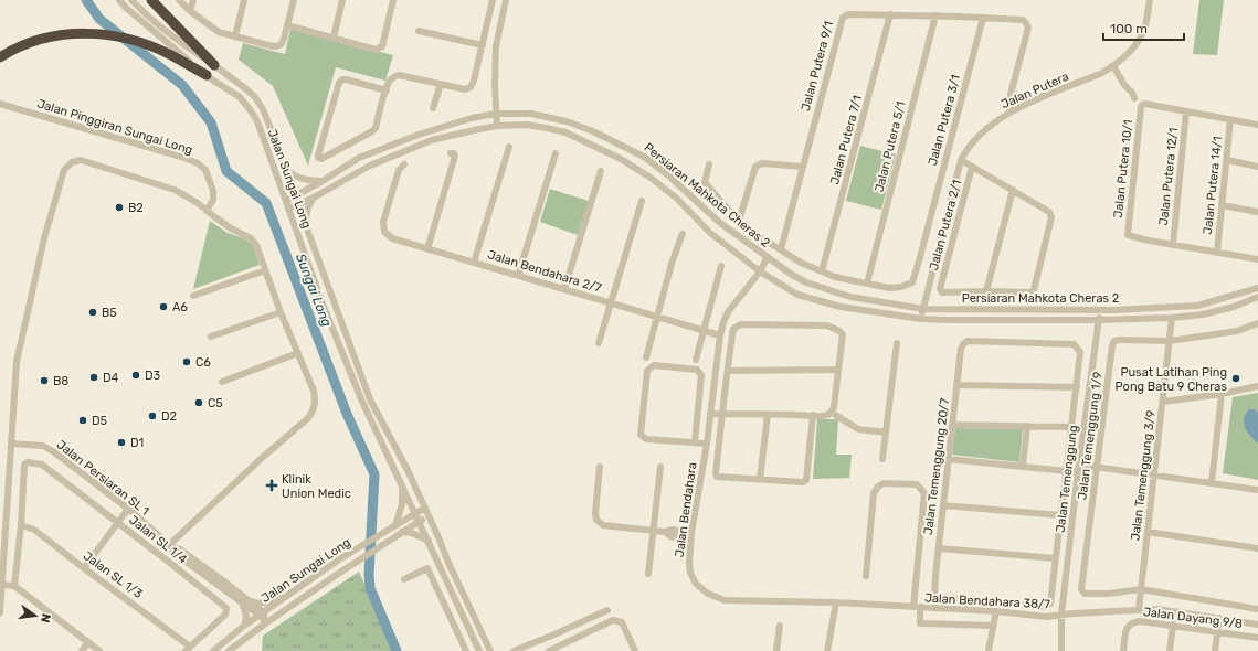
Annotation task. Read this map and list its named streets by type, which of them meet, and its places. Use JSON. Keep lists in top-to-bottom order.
{
  "streets": {
    "street": [
      "Jalan Putera 9/1",
      "Jalan Putera",
      "Jalan Putera 3/1",
      "Jalan Pinggiran Sungai Long",
      "Jalan Putera 7/1",
      "Jalan Putera 5/1",
      "Jalan Putera 10/1",
      "Jalan Putera 12/1",
      "Jalan Sungai Long",
      "Jalan Putera 14/1",
      "Persiaran Mahkota Cheras 2",
      "Jalan Putera 2/1",
      "Jalan Bendahara 2/7",
      "Jalan Temenggung 1/9",
      "Jalan Temenggung 20/7",
      "Jalan Temenggung 3/9",
      "Jalan Persiaran SL 1",
      "Jalan Temenggung",
      "Jalan Bendahara",
      "Jalan SL 1/4",
      "Jalan SL 1/3",
      "Jalan Bendahara 38/7",
      "Jalan Dayang 9/8"
    ]
  },
  "crossings": [
    ["Jalan Putera 9/1", "Jalan Putera"],
    ["Jalan Putera 9/1", "Jalan Putera 3/1"],
    ["Jalan Putera 9/1", "Jalan Putera 7/1"],
    ["Jalan Putera 9/1", "Jalan Putera 5/1"],
    ["Jalan Putera", "Persiaran Mahkota Cheras 2"],
    ["Jalan Putera 3/1", "Jalan Putera 7/1"],
    ["Jalan Putera 3/1", "Jalan Putera 5/1"],
    ["Jalan Putera 10/1", "Jalan Putera 12/1"],
    ["Jalan Sungai Long", "Persiaran Mahkota Cheras 2"],
    ["Jalan Sungai Long", "Jalan Persiaran SL 1"],
    ["Persiaran Mahkota Cheras 2", "Jalan Temenggung 3/9"],
    ["Persiaran Mahkota Cheras 2", "Jalan Temenggung"],
    ["Persiaran Mahkota Cheras 2", "Jalan Bendahara"],
    ["Jalan Bendahara 2/7", "Jalan Bendahara"],
    ["Jalan Temenggung 1/9", "Jalan Temenggung 3/9"],
    ["Jalan Temenggung 3/9", "Jalan Bendahara 38/7"],
    ["Jalan Temenggung", "Jalan Bendahara 38/7"],
    ["Jalan Bendahara", "Jalan Bendahara 38/7"],
    ["Jalan SL 1/4", "Jalan SL 1/3"]
  ],
  "water": ["Sungai Long"],
  "places": {
    "other": [
      "B2",
      "A6",
      "B5",
      "C6",
      "D3",
      "D4",
      "Pusat Latihan Ping Pong Batu 9 Cheras",
      "B8",
      "C5",
      "D2",
      "D5",
      "D1"
    ],
    "health": ["Klinik Union Medic"]
  },
  "scale_bar": "100 m",
  "north": "right"
}
